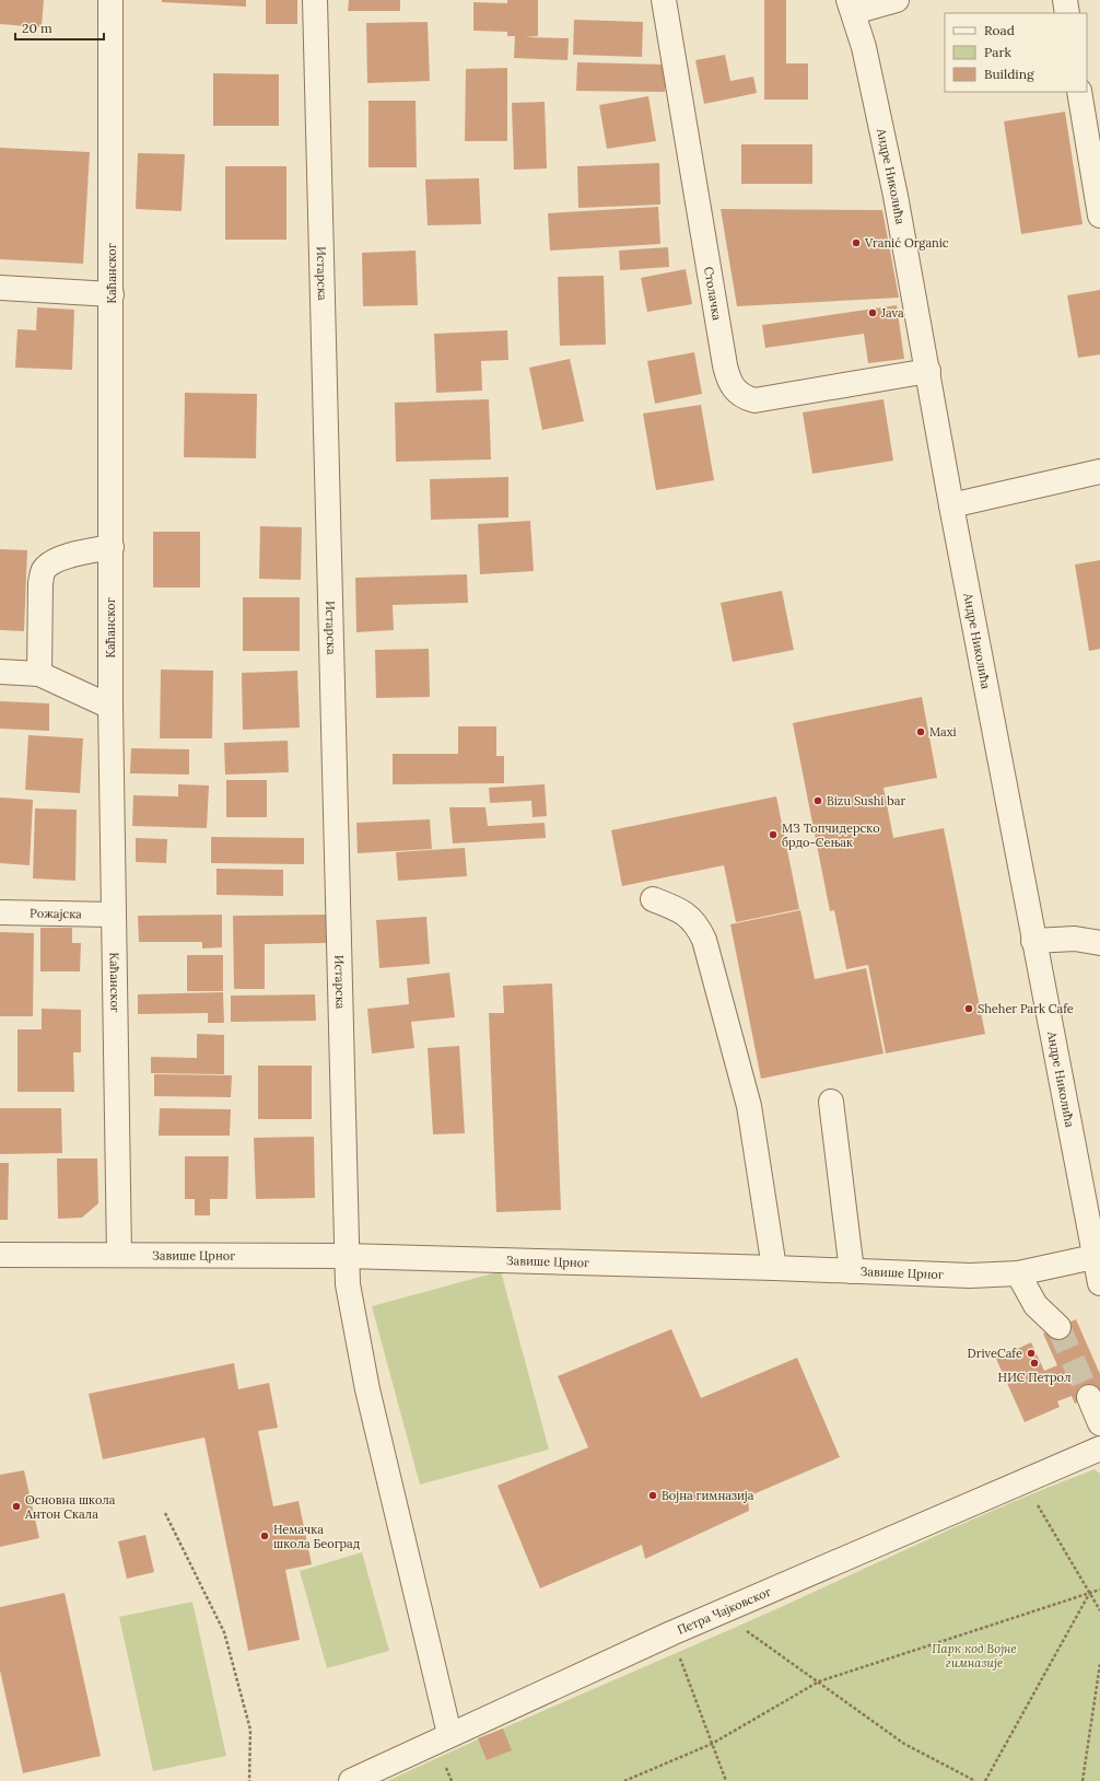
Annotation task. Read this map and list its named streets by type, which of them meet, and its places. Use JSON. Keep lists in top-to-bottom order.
{
  "streets": {
    "street": [
      "Андре Николића",
      "Каћанског",
      "Истарска",
      "Столачка",
      "Рожајска",
      "Завише Црног",
      "Петра Чајковског"
    ]
  },
  "crossings": [
    ["Андре Николића", "Столачка"],
    ["Андре Николића", "Завише Црног"],
    ["Каћанског", "Рожајска"],
    ["Каћанског", "Завише Црног"],
    ["Истарска", "Завише Црног"],
    ["Истарска", "Петра Чајковског"]
  ],
  "parks": ["Парк код Војне гимназије"],
  "places": [
    "Vranić Organic",
    "Java",
    "Maxi",
    "Bizu Sushi bar",
    "МЗ Топчидерско брдо-Сењак",
    "Sheher Park Cafe",
    "DriveCafe",
    "НИС Петрол",
    "Војна гимназија",
    "Основна школа Антон Скала",
    "Немачка школа Београд"
  ],
  "legend": ["Road", "Park", "Building"],
  "scale_bar": "20 m"
}
